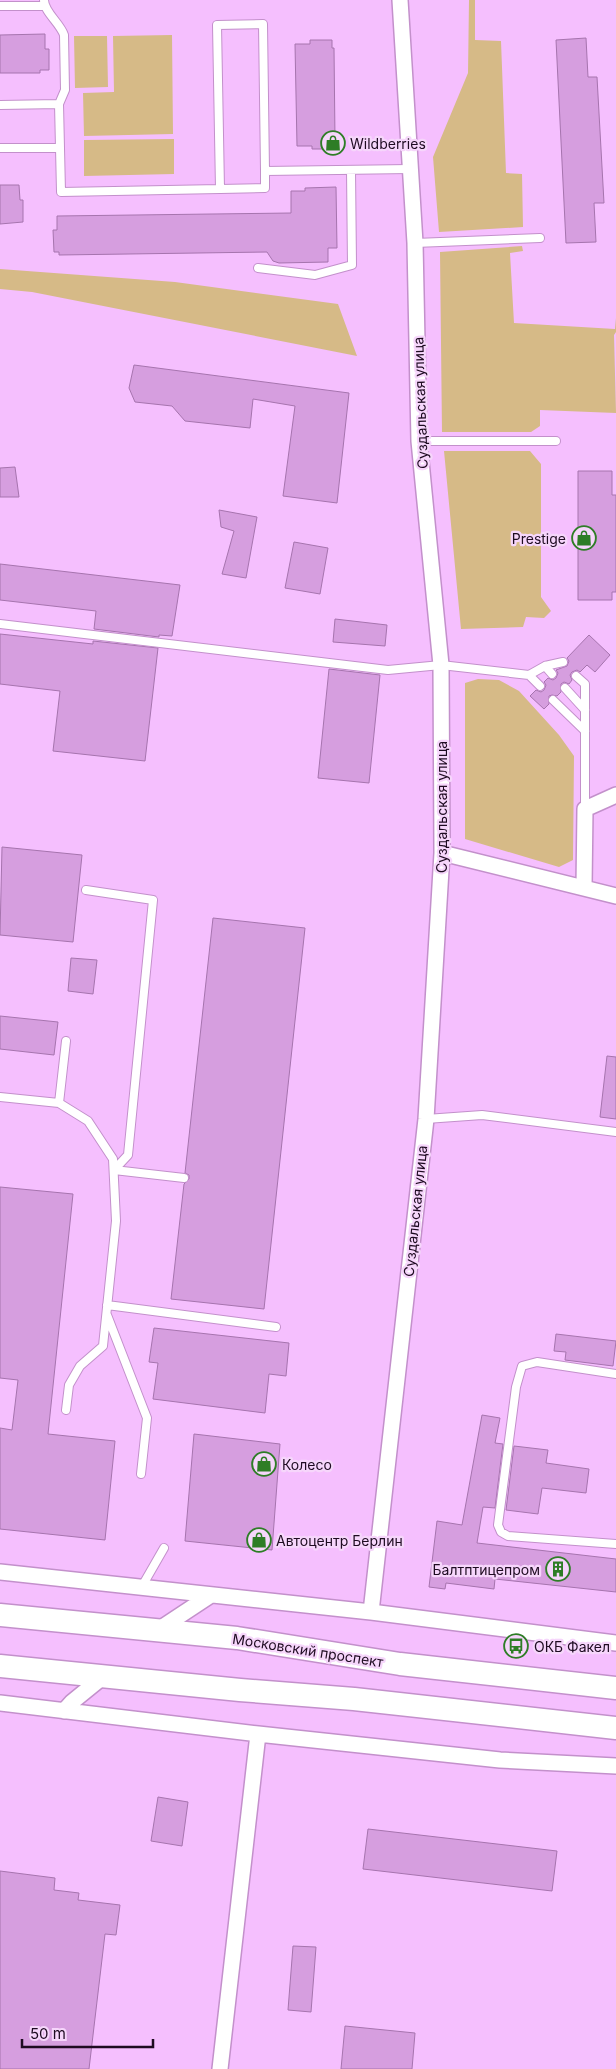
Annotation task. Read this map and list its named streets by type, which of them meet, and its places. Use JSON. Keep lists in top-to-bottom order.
{
  "streets": {
    "main road": ["Московский проспект"],
    "street": ["Суздальская улица"]
  },
  "places": {
    "shop": [
      "Wildberries",
      "Prestige",
      "Колесо",
      "Автоцентр Берлин"
    ],
    "building": ["Балтптицепром"],
    "bus stop": ["ОКБ Факел"]
  },
  "scale_bar": "50 m"
}
